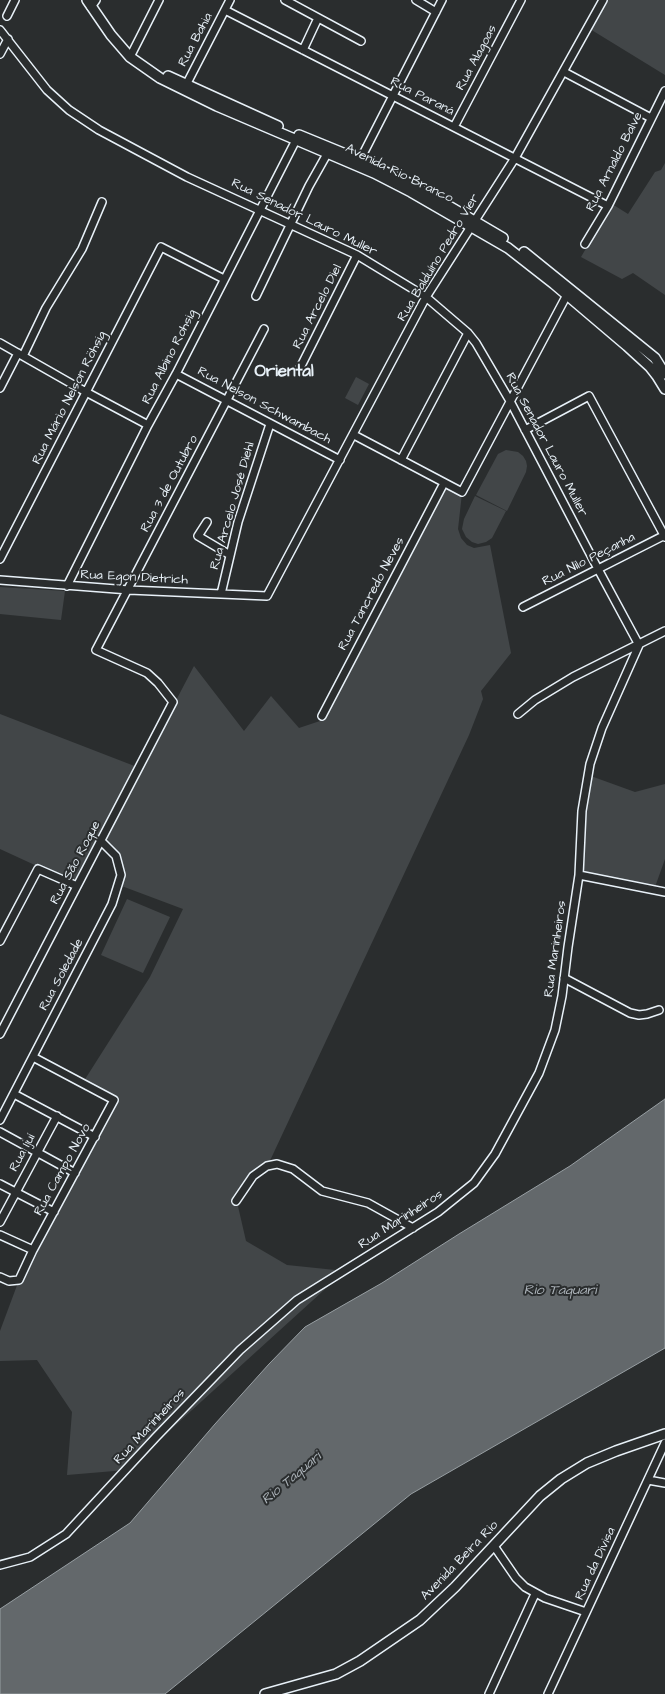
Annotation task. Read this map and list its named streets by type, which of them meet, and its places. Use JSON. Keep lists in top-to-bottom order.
{
  "streets": {
    "main road": ["Avenida Rio Branco", "Avenida Beira Rio"],
    "street": [
      "Rua Bahia",
      "Rua Alagoas",
      "Rua Paraná",
      "Rua Arnaldo Balve",
      "Rua Senador Lauro Muller",
      "Rua Balduíno Pedro Vier",
      "Rua Arcelo Diel",
      "Rua Albino Rohsig",
      "Rua Mário Nelson Röhsig",
      "Rua Nelson Schwambach",
      "Rua 3 de Outubro",
      "Rua Arcelo José Diehl",
      "Rua Nilo Peçanha",
      "Rua Egon Dietrich",
      "Rua Tancredo Neves",
      "Rua São Roque",
      "Rua Marinheiros",
      "Rua Soledade",
      "Rua Ijuí",
      "Rua Campo Novo",
      "Rua da Divisa"
    ]
  },
  "crossings": [
    ["Rua Bahia", "Rua Paraná"],
    ["Rua Bahia", "Avenida Rio Branco"],
    ["Rua Alagoas", "Rua Paraná"],
    ["Rua Paraná", "Rua Arnaldo Balve"],
    ["Rua Paraná", "Rua Balduíno Pedro Vier"],
    ["Avenida Rio Branco", "Rua Balduíno Pedro Vier"],
    ["Avenida Rio Branco", "Rua Albino Rohsig"],
    ["Rua Senador Lauro Muller", "Rua Balduíno Pedro Vier"],
    ["Rua Senador Lauro Muller", "Rua Arcelo Diel"],
    ["Rua Senador Lauro Muller", "Rua Albino Rohsig"],
    ["Rua Senador Lauro Muller", "Rua Nilo Peçanha"],
    ["Rua Senador Lauro Muller", "Rua Marinheiros"],
    ["Rua Balduíno Pedro Vier", "Rua Nelson Schwambach"],
    ["Rua Balduíno Pedro Vier", "Rua Egon Dietrich"],
    ["Rua Albino Rohsig", "Rua Mário Nelson Röhsig"],
    ["Rua Albino Rohsig", "Rua Nelson Schwambach"],
    ["Rua Albino Rohsig", "Rua Egon Dietrich"],
    ["Rua Nelson Schwambach", "Rua 3 de Outubro"],
    ["Rua Nelson Schwambach", "Rua Arcelo José Diehl"],
    ["Rua 3 de Outubro", "Rua Egon Dietrich"],
    ["Rua 3 de Outubro", "Rua São Roque"],
    ["Rua Arcelo José Diehl", "Rua Egon Dietrich"],
    ["Rua São Roque", "Rua Soledade"],
    ["Rua Soledade", "Rua Campo Novo"]
  ],
  "districts": ["Oriental"],
  "water": ["Rio Taquari"]
}
